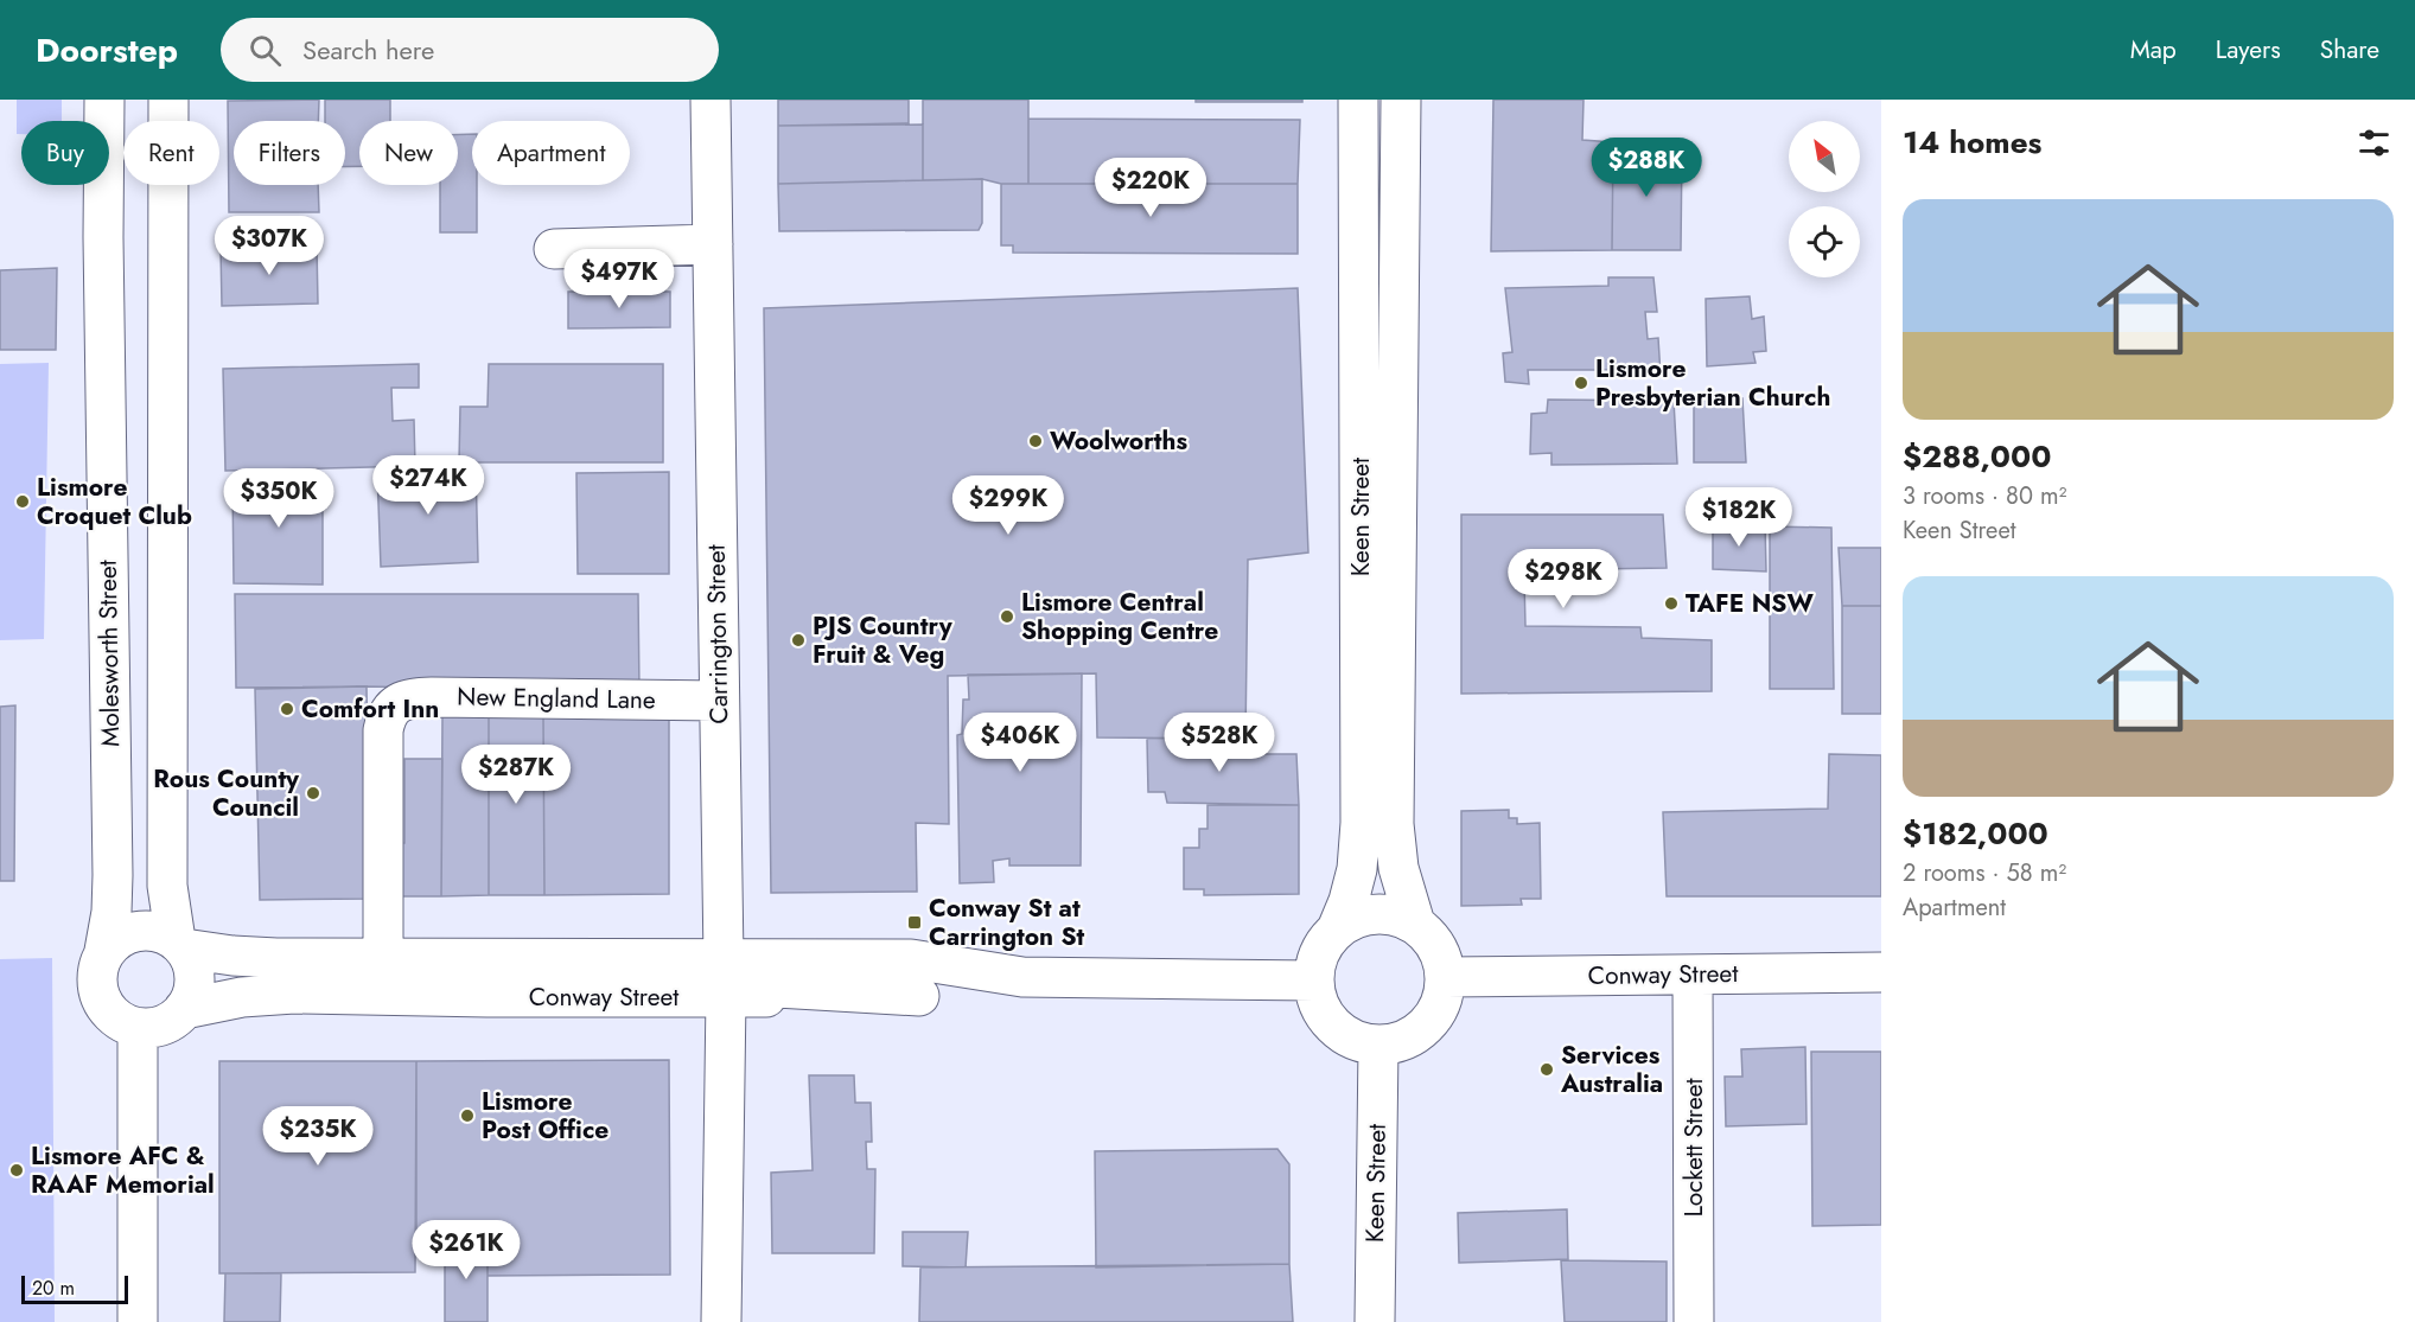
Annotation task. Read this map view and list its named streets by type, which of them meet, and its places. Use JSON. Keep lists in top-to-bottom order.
{
  "streets": {
    "street": [
      "Keen Street",
      "Carrington Street",
      "Molesworth Street",
      "New England Lane",
      "Conway Street",
      "Lockett Street"
    ]
  },
  "crossings": [
    ["Keen Street", "Conway Street"],
    ["Carrington Street", "New England Lane"],
    ["Carrington Street", "Conway Street"],
    ["Molesworth Street", "Conway Street"],
    ["New England Lane", "Conway Street"],
    ["Conway Street", "Lockett Street"]
  ],
  "places": {
    "other": [
      "Lismore Presbyterian Church",
      "Woolworths",
      "Lismore Croquet Club",
      "TAFE NSW",
      "Lismore Central Shopping Centre",
      "PJS Country Fruit & Veg",
      "Comfort Inn",
      "Rous County Council",
      "Services Australia",
      "Lismore Post Office",
      "Lismore AFC & RAAF Memorial"
    ],
    "transit": ["Conway St at Carrington St"]
  },
  "scale_bar": "20 m",
  "north": "top left",
  "page": {
    "header": "Doorstep",
    "search": "Search here",
    "nav": ["Map", "Layers", "Share"],
    "heading": "14 homes",
    "chip": [
      "Buy",
      "Rent",
      "Filters",
      "New",
      "Apartment"
    ],
    "price": [
      "$288K",
      "$220K",
      "$307K",
      "$497K",
      "$274K",
      "$350K",
      "$299K",
      "$182K",
      "$298K",
      "$406K",
      "$528K",
      "$287K",
      "$235K",
      "$261K"
    ],
    "list": [
      {
        "name": "$288,000",
        "note": "3 rooms · 80 m² · Keen Street"
      },
      {
        "name": "$182,000",
        "note": "2 rooms · 58 m² · Apartment"
      }
    ],
    "scale": "20 m"
  }
}
